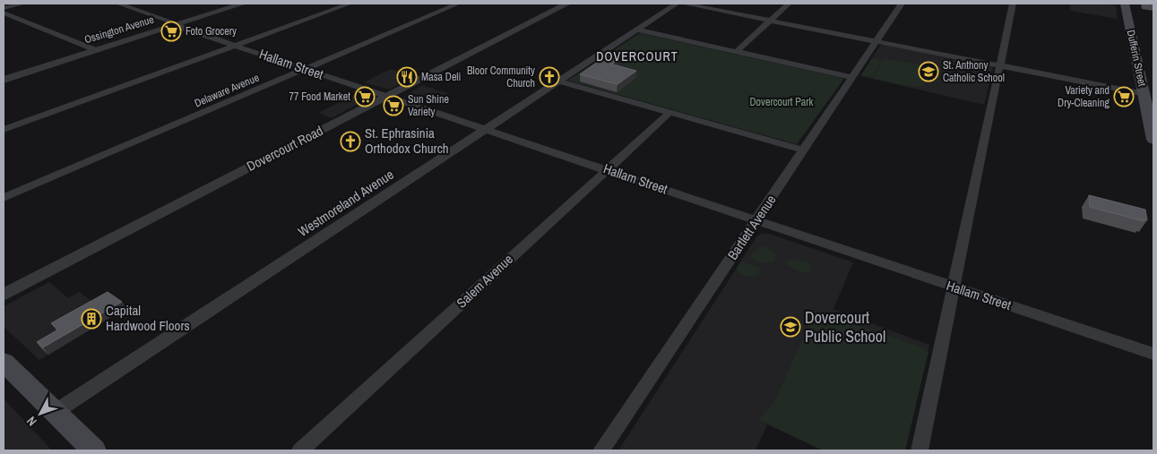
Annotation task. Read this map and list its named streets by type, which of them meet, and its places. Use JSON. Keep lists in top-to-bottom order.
{
  "streets": {
    "main road": ["Dufferin Street"],
    "street": [
      "Ossington Avenue",
      "Hallam Street",
      "Delaware Avenue",
      "Dovercourt Road",
      "Westmoreland Avenue",
      "Bartlett Avenue",
      "Salem Avenue"
    ]
  },
  "crossings": [
    ["Ossington Avenue", "Hallam Street"],
    ["Hallam Street", "Delaware Avenue"],
    ["Hallam Street", "Dovercourt Road"],
    ["Hallam Street", "Westmoreland Avenue"],
    ["Hallam Street", "Bartlett Avenue"],
    ["Hallam Street", "Salem Avenue"]
  ],
  "districts": ["DOVERCOURT"],
  "parks": ["Dovercourt Park"],
  "places": {
    "supermarket": [
      "Foto Grocery",
      "77 Food Market",
      "Variety and Dry-Cleaning",
      "Sun Shine Variety"
    ],
    "school or university": ["St. Anthony Catholic School", "Dovercourt Public School"],
    "restaurant": ["Masa Deli"],
    "church": ["Bloor Community Church", "St. Ephrasinia Orthodox Church"],
    "building": ["Capital Hardwood Floors"]
  },
  "north": "bottom left"
}
